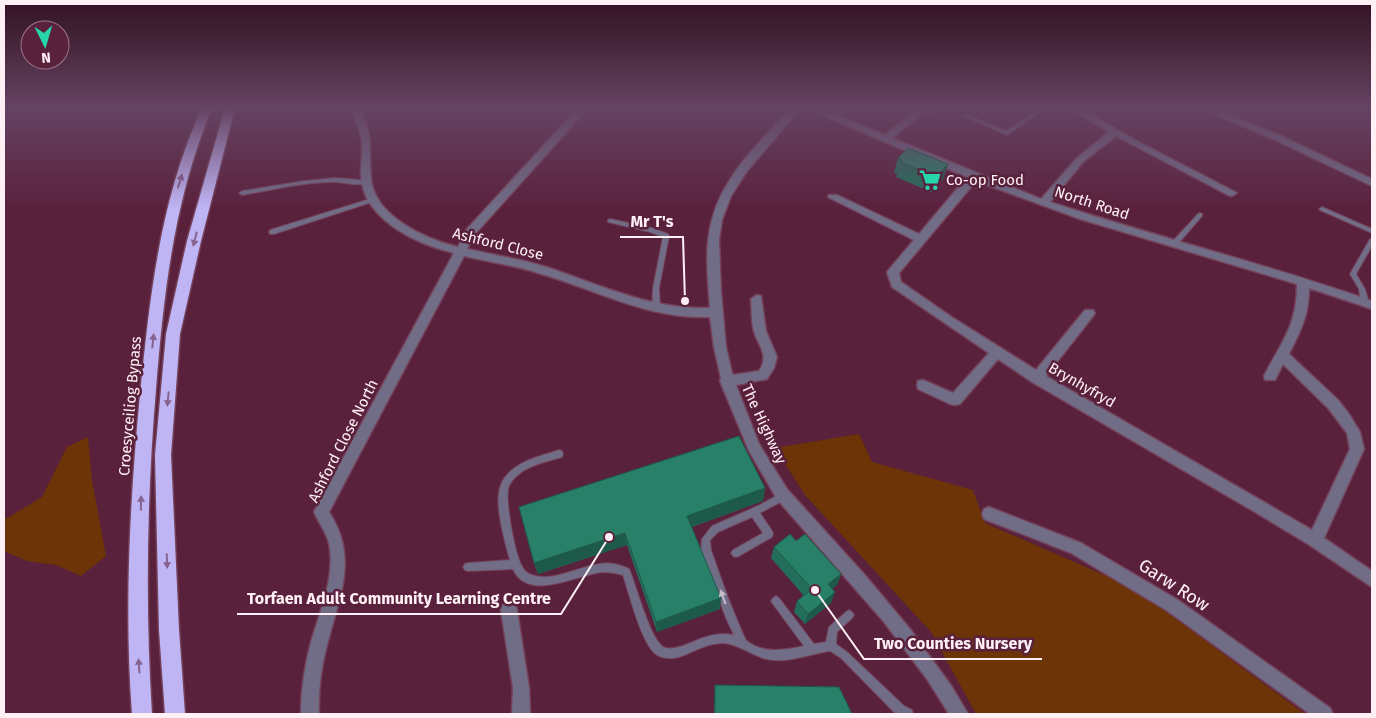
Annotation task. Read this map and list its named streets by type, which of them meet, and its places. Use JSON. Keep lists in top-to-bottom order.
{
  "streets": {
    "highway": ["Croesyceiliog Bypass"],
    "street": [
      "North Road",
      "Ashford Close",
      "Brynhyfryd",
      "The Highway",
      "Ashford Close North",
      "Garw Row"
    ]
  },
  "crossings": [
    ["North Road", "Brynhyfryd"],
    ["Ashford Close", "The Highway"],
    ["Ashford Close", "Ashford Close North"]
  ],
  "places": {
    "supermarket": ["Co-op Food"],
    "other": ["Mr T's", "Torfaen Adult Community Learning Centre", "Two Counties Nursery"]
  },
  "north": "bottom"
}
